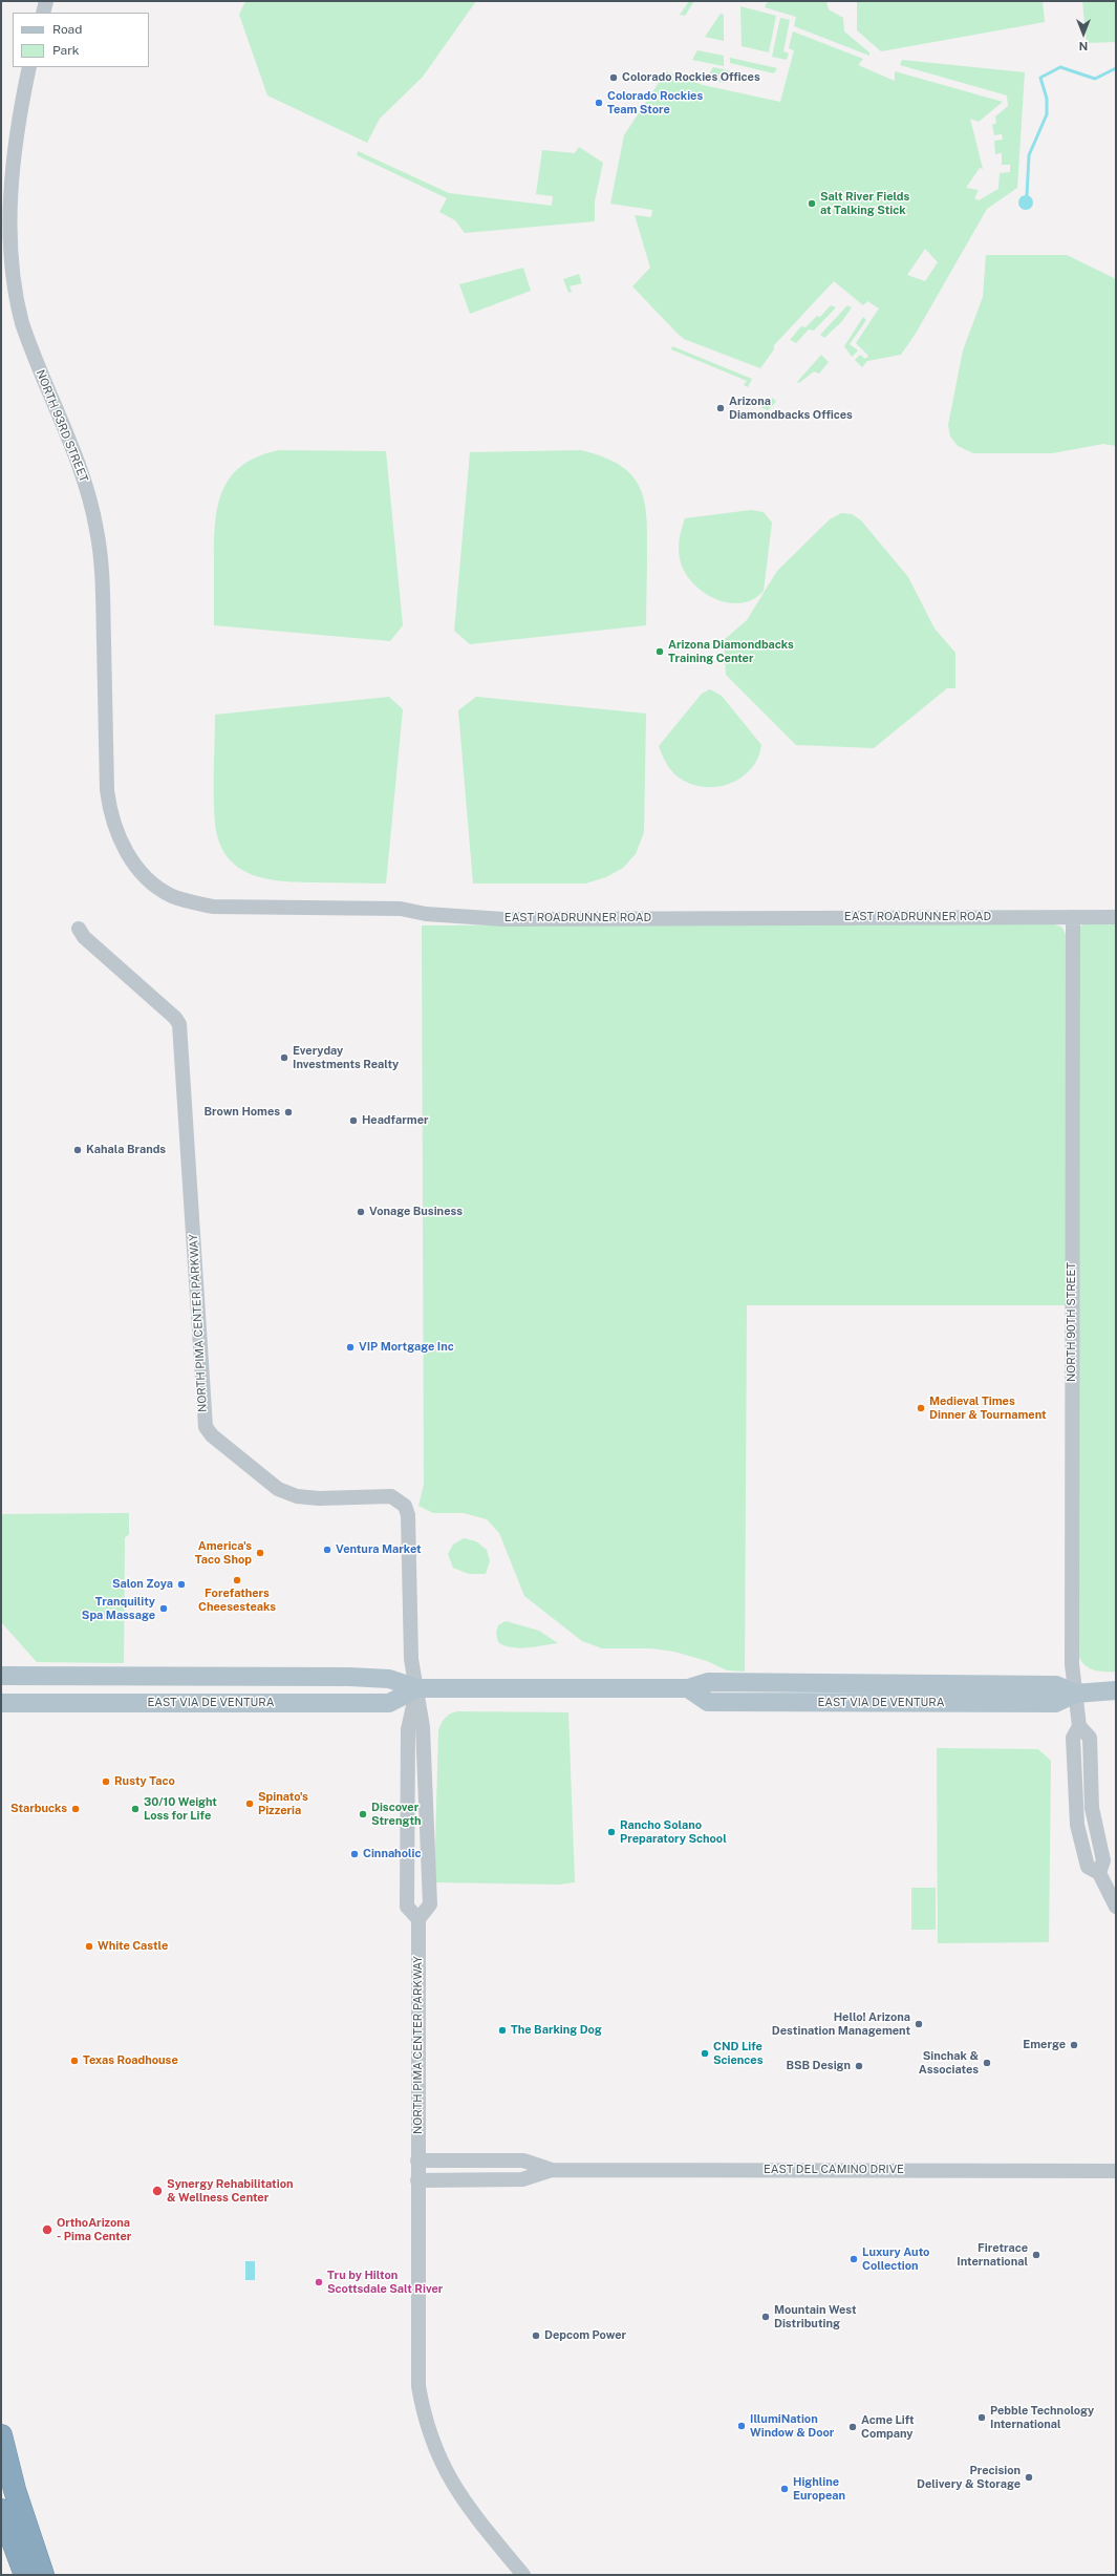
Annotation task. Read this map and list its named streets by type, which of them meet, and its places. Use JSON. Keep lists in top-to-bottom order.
{
  "streets": {
    "main road": ["EAST VIA DE VENTURA"],
    "street": [
      "NORTH 93RD STREET",
      "EAST ROADRUNNER ROAD",
      "NORTH 90TH STREET",
      "NORTH PIMA CENTER PARKWAY",
      "EAST DEL CAMINO DRIVE"
    ]
  },
  "crossings": [
    ["NORTH 93RD STREET", "EAST ROADRUNNER ROAD"],
    ["EAST ROADRUNNER ROAD", "NORTH 90TH STREET"],
    ["NORTH 90TH STREET", "EAST VIA DE VENTURA"],
    ["NORTH PIMA CENTER PARKWAY", "EAST VIA DE VENTURA"],
    ["NORTH PIMA CENTER PARKWAY", "EAST DEL CAMINO DRIVE"]
  ],
  "places": [
    "Colorado Rockies Offices",
    "Colorado Rockies Team Store",
    "Salt River Fields at Talking Stick",
    "Arizona Diamondbacks Offices",
    "Arizona Diamondbacks Training Center",
    "Everyday Investments Realty",
    "Brown Homes",
    "Headfarmer",
    "Kahala Brands",
    "Vonage Business",
    "VIP Mortgage Inc",
    "Medieval Times Dinner & Tournament",
    "Ventura Market",
    "America's Taco Shop",
    "Forefathers Cheesesteaks",
    "Salon Zoya",
    "Tranquility Spa Massage",
    "Rusty Taco",
    "Spinato's Pizzeria",
    "Starbucks",
    "30/10 Weight Loss for Life",
    "Discover Strength",
    "Rancho Solano Preparatory School",
    "Cinnaholic",
    "White Castle",
    "Hello! Arizona Destination Management",
    "The Barking Dog",
    "Emerge",
    "CND Life Sciences",
    "Texas Roadhouse",
    "Sinchak & Associates",
    "BSB Design",
    "Synergy Rehabilitation & Wellness Center",
    "OrthoArizona - Pima Center",
    "Firetrace International",
    "Luxury Auto Collection",
    "Tru by Hilton Scottsdale Salt River",
    "Mountain West Distributing",
    "Depcom Power",
    "Pebble Technology International",
    "IllumiNation Window & Door",
    "Acme Lift Company",
    "Precision Delivery & Storage",
    "Highline European"
  ],
  "legend": ["Road", "Park"],
  "north": "bottom"
}
